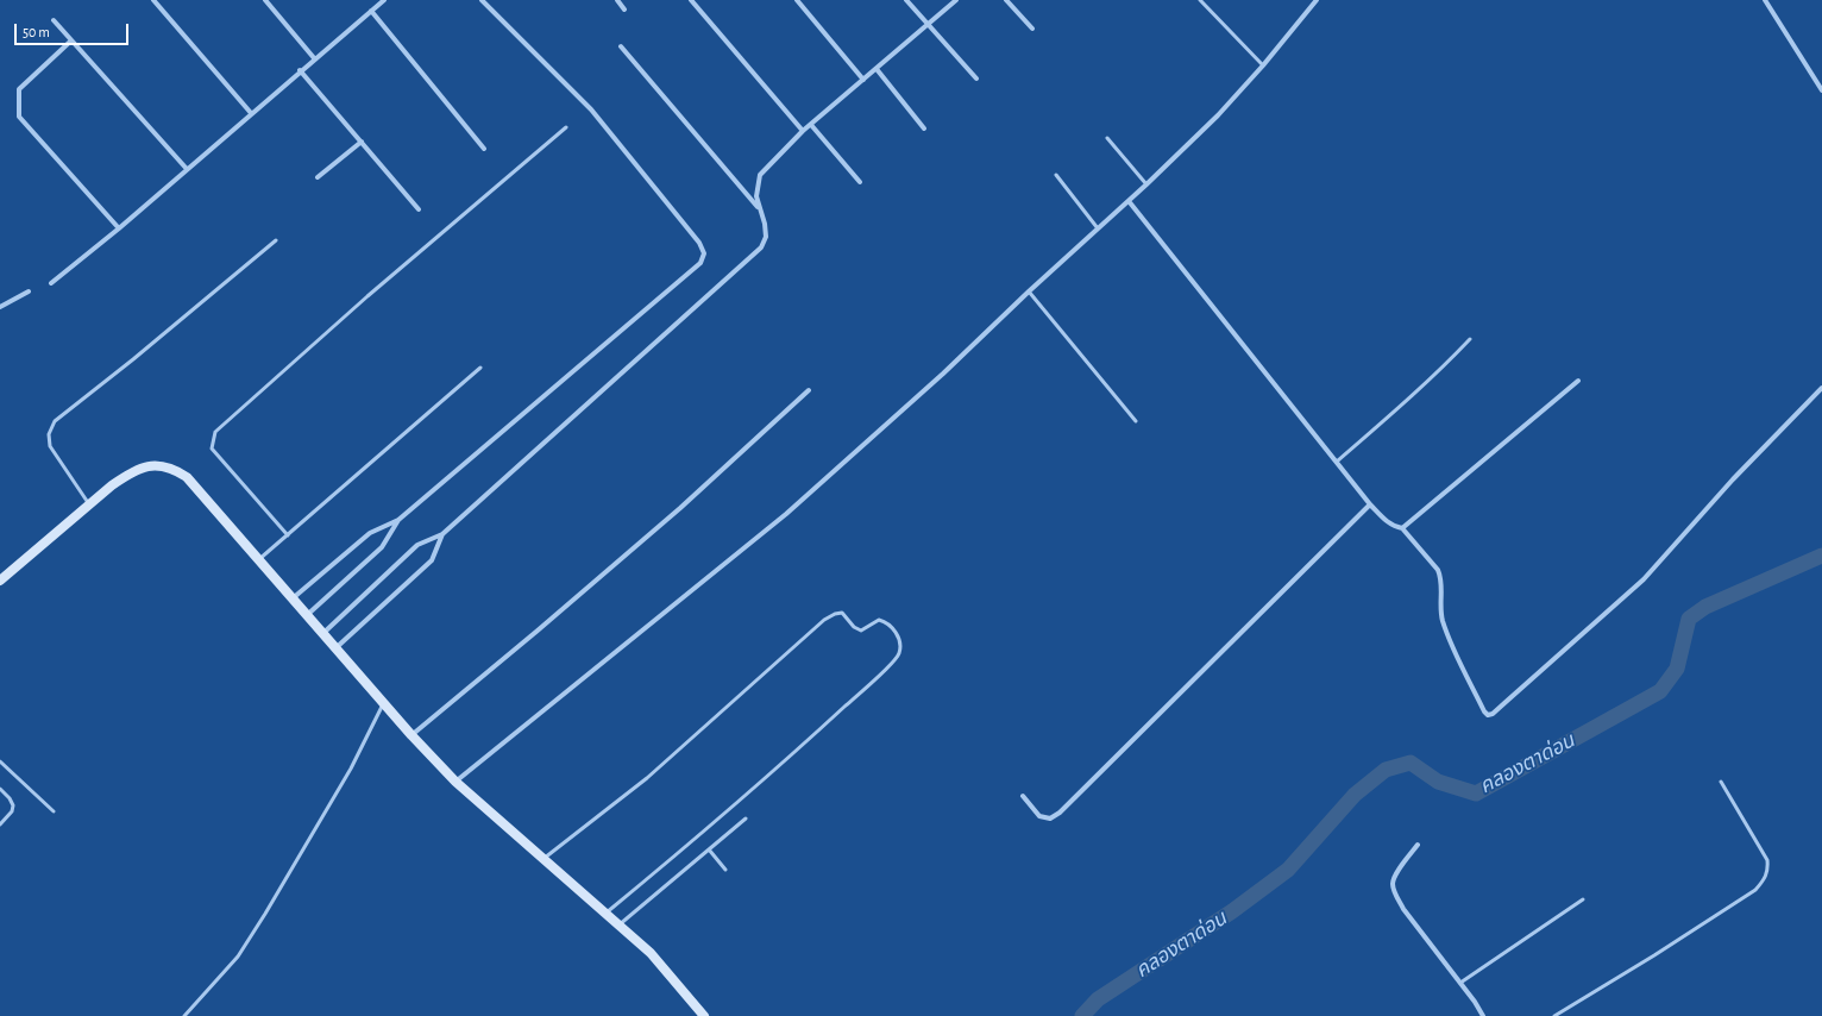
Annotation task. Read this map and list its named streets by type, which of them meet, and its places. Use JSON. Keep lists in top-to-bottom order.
{
  "water": ["คลองตาด่อน"],
  "scale_bar": "50 m"
}
